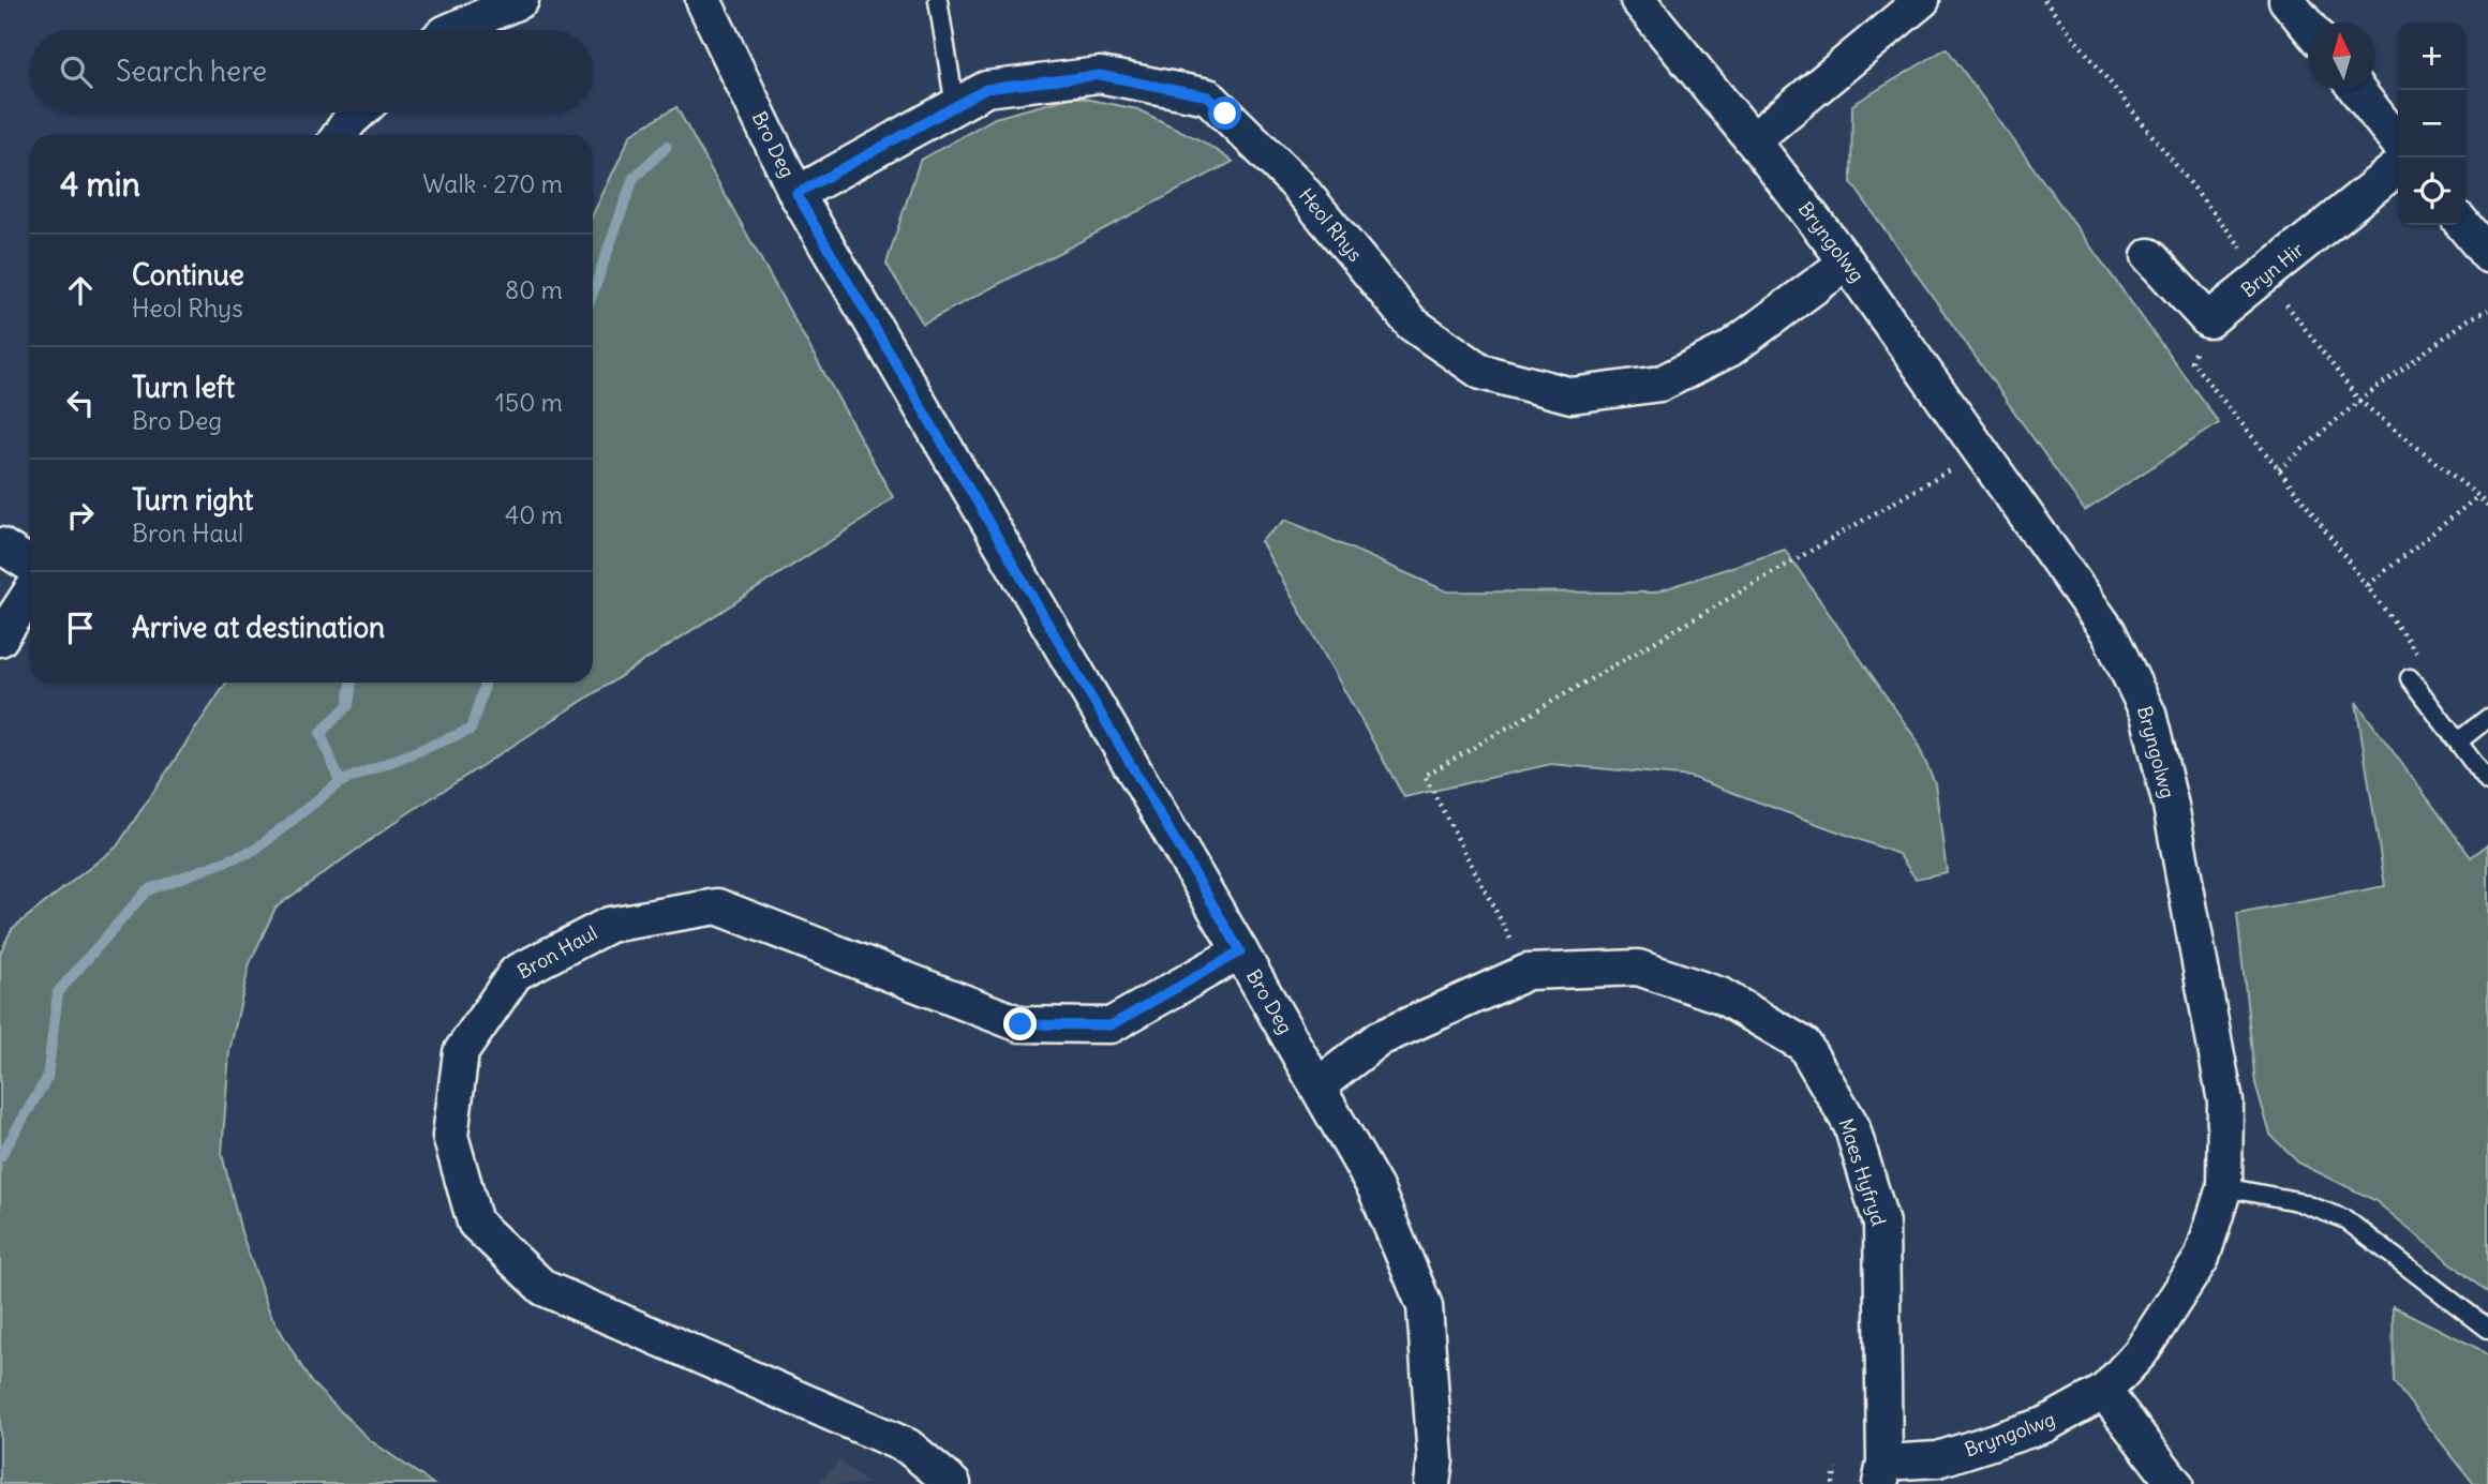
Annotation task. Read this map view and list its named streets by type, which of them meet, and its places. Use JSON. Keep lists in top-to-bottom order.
{
  "streets": {
    "street": [
      "Bro Deg",
      "Heol Rhys",
      "Bryngolwg",
      "Bryn Hir",
      "Bron Haul",
      "Maes Hyfryd"
    ]
  },
  "crossings": [
    ["Bro Deg", "Heol Rhys"],
    ["Bro Deg", "Bron Haul"],
    ["Bro Deg", "Maes Hyfryd"],
    ["Heol Rhys", "Bryngolwg"],
    ["Bryngolwg", "Maes Hyfryd"]
  ],
  "north": "top",
  "page": {
    "map_buttons": ["+", "−"],
    "search": "Search here",
    "heading": ["4 min", "Walk · 270 m"],
    "list": [
      ["Continue", "Heol Rhys", "80 m"],
      ["Turn left", "Bro Deg", "150 m"],
      ["Turn right", "Bron Haul", "40 m"],
      "Arrive at destination"
    ]
  }
}
